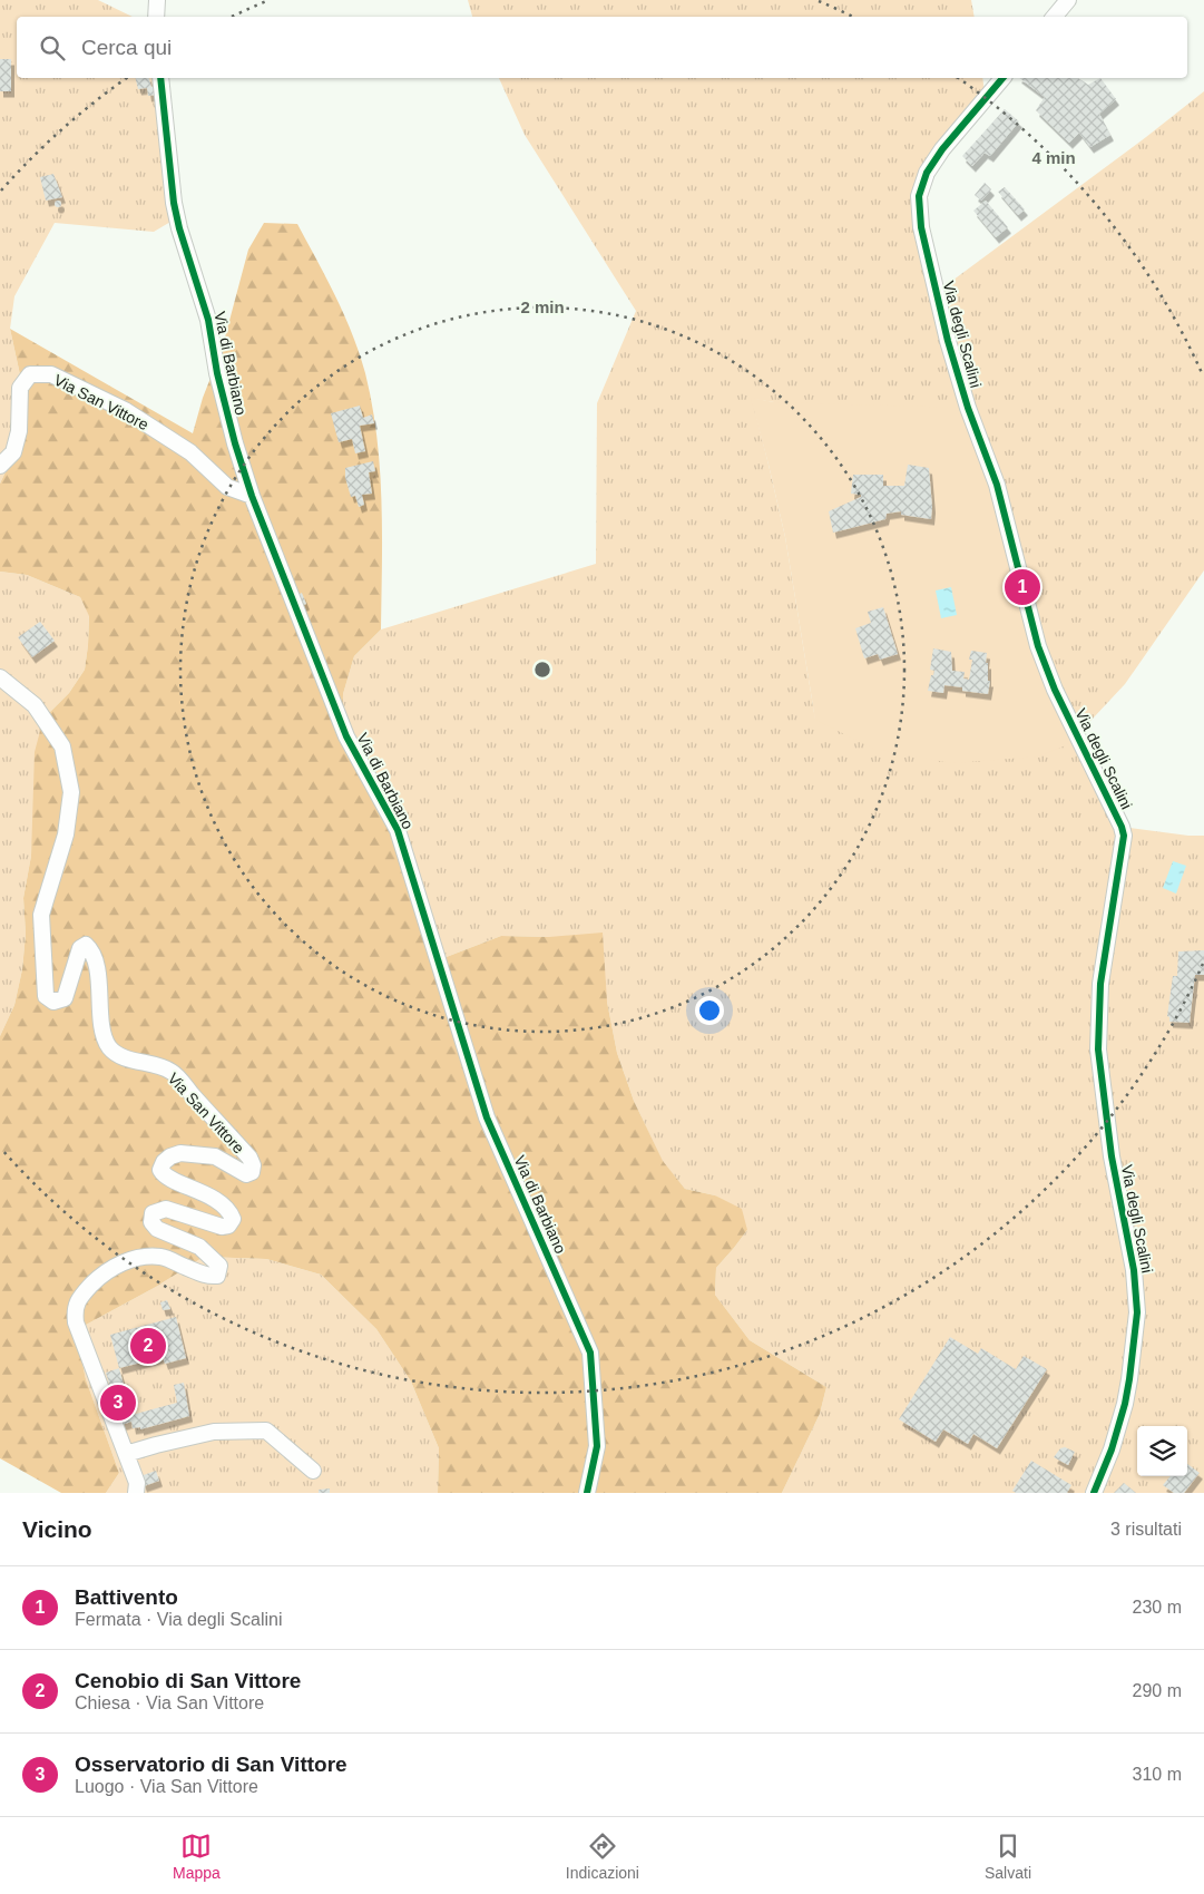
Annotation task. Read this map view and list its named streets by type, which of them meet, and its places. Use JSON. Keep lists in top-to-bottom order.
{
  "streets": {
    "street": ["Via degli Scalini", "Via di Barbiano", "Via San Vittore"]
  },
  "crossings": [
    ["Via di Barbiano", "Via San Vittore"]
  ],
  "page": {
    "search": "Cerca qui",
    "pins": ["1", "2", "3"],
    "heading": ["Vicino", "3 risultati"],
    "list": [
      {
        "mark": "1",
        "name": "Battivento",
        "note": "Fermata · Via degli Scalini",
        "value": "230 m"
      },
      {
        "mark": "2",
        "name": "Cenobio di San Vittore",
        "note": "Chiesa · Via San Vittore",
        "value": "290 m"
      },
      {
        "mark": "3",
        "name": "Osservatorio di San Vittore",
        "note": "Luogo · Via San Vittore",
        "value": "310 m"
      }
    ],
    "nav": ["Mappa", "Indicazioni", "Salvati"]
  },
  "rings": ["4 min", "2 min"]
}
